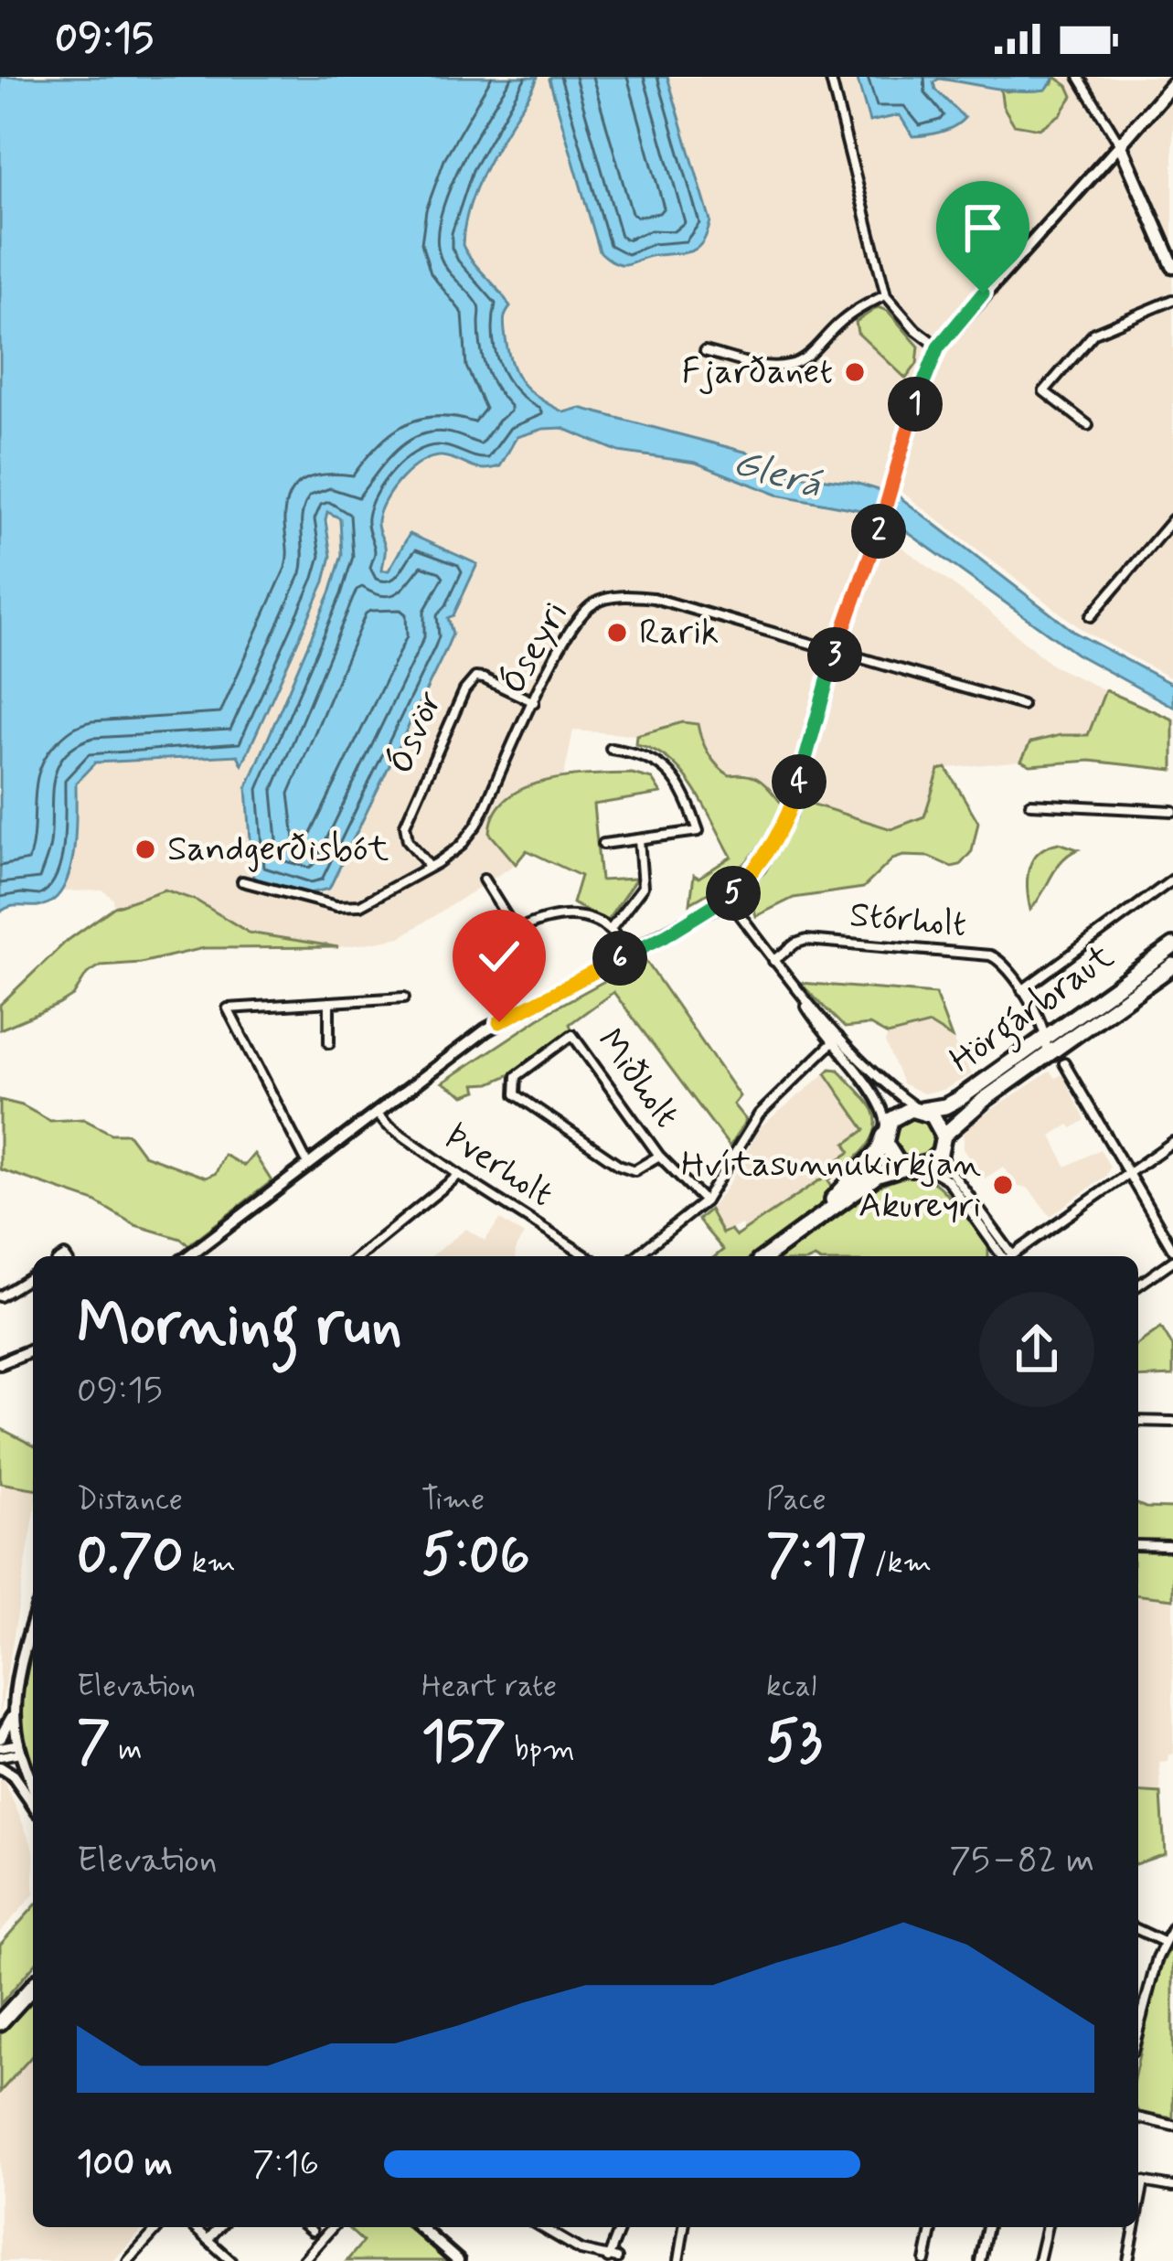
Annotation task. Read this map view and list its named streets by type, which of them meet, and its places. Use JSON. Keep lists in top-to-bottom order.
{
  "streets": {
    "highway": ["Hörgárbraut"],
    "street": [
      "Óseyri",
      "Ósvör",
      "Stórholt",
      "Miðholt",
      "Þverholt"
    ]
  },
  "crossings": [
    ["Óseyri", "Ósvör"],
    ["Stórholt", "Hörgárbraut"]
  ],
  "water": ["Glerá"],
  "places": [
    "Fjarðanet",
    "Rarik",
    "Sandgerðisbót",
    "Hvítasunnukirkjan Akureyri"
  ],
  "page": {
    "status": "09:15",
    "pins": [
      "1",
      "2",
      "3",
      "4",
      "5",
      "6"
    ],
    "heading": ["Morning run", "09:15"],
    "stats": [
      ["Distance", "0.70 km"],
      ["Time", "5:06"],
      ["Pace", "7:17 /km"],
      ["Elevation", "7 m"],
      ["Heart rate", "157 bpm"],
      ["kcal", "53"]
    ],
    "chart": ["Elevation", "75–82 m"],
    "list": [
      {
        "name": "100 m",
        "note": "7:16"
      }
    ]
  }
}
